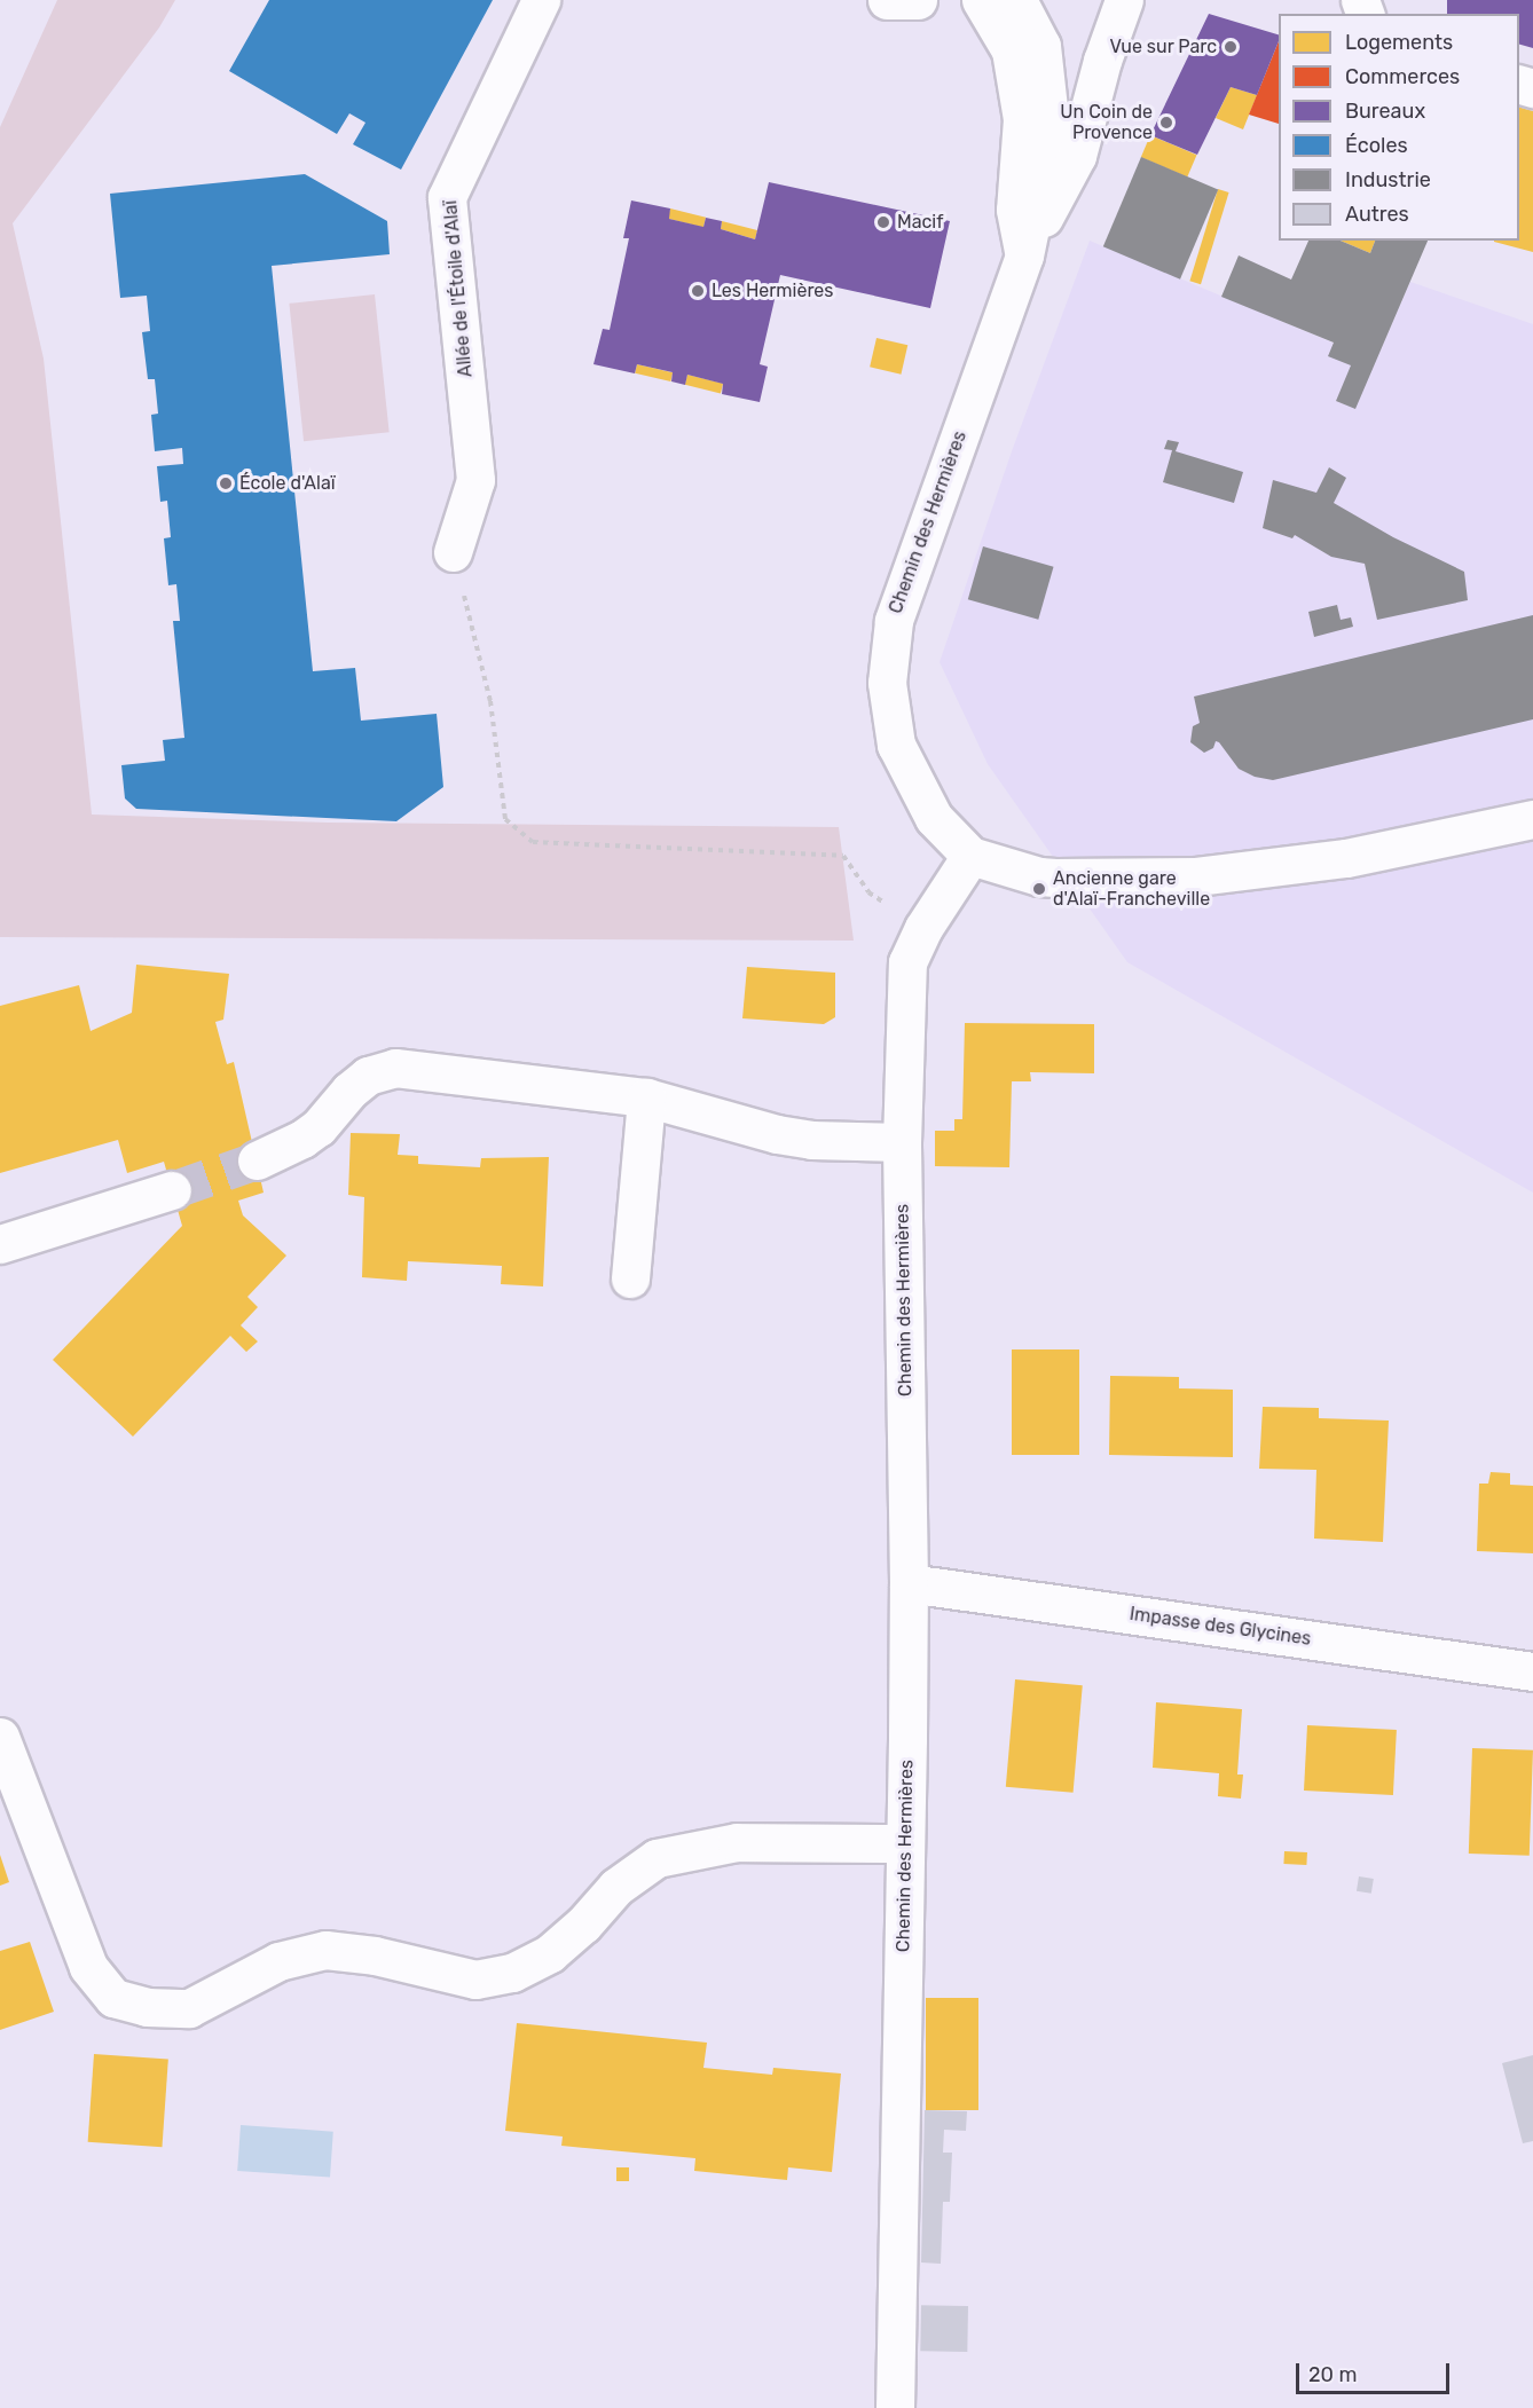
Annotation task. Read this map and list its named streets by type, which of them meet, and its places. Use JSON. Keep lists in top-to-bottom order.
{
  "streets": {
    "street": ["Allée de l'Étoile d'Alaï", "Chemin des Hermières", "Impasse des Glycines"]
  },
  "crossings": [
    ["Chemin des Hermières", "Impasse des Glycines"]
  ],
  "places": [
    "Vue sur Parc",
    "Un Coin de Provence",
    "Macif",
    "Les Hermières",
    "École d'Alaï",
    "Ancienne gare d'Alaï-Francheville"
  ],
  "legend": [
    "Logements",
    "Commerces",
    "Bureaux",
    "Écoles",
    "Industrie",
    "Autres"
  ],
  "scale_bar": "20 m"
}
